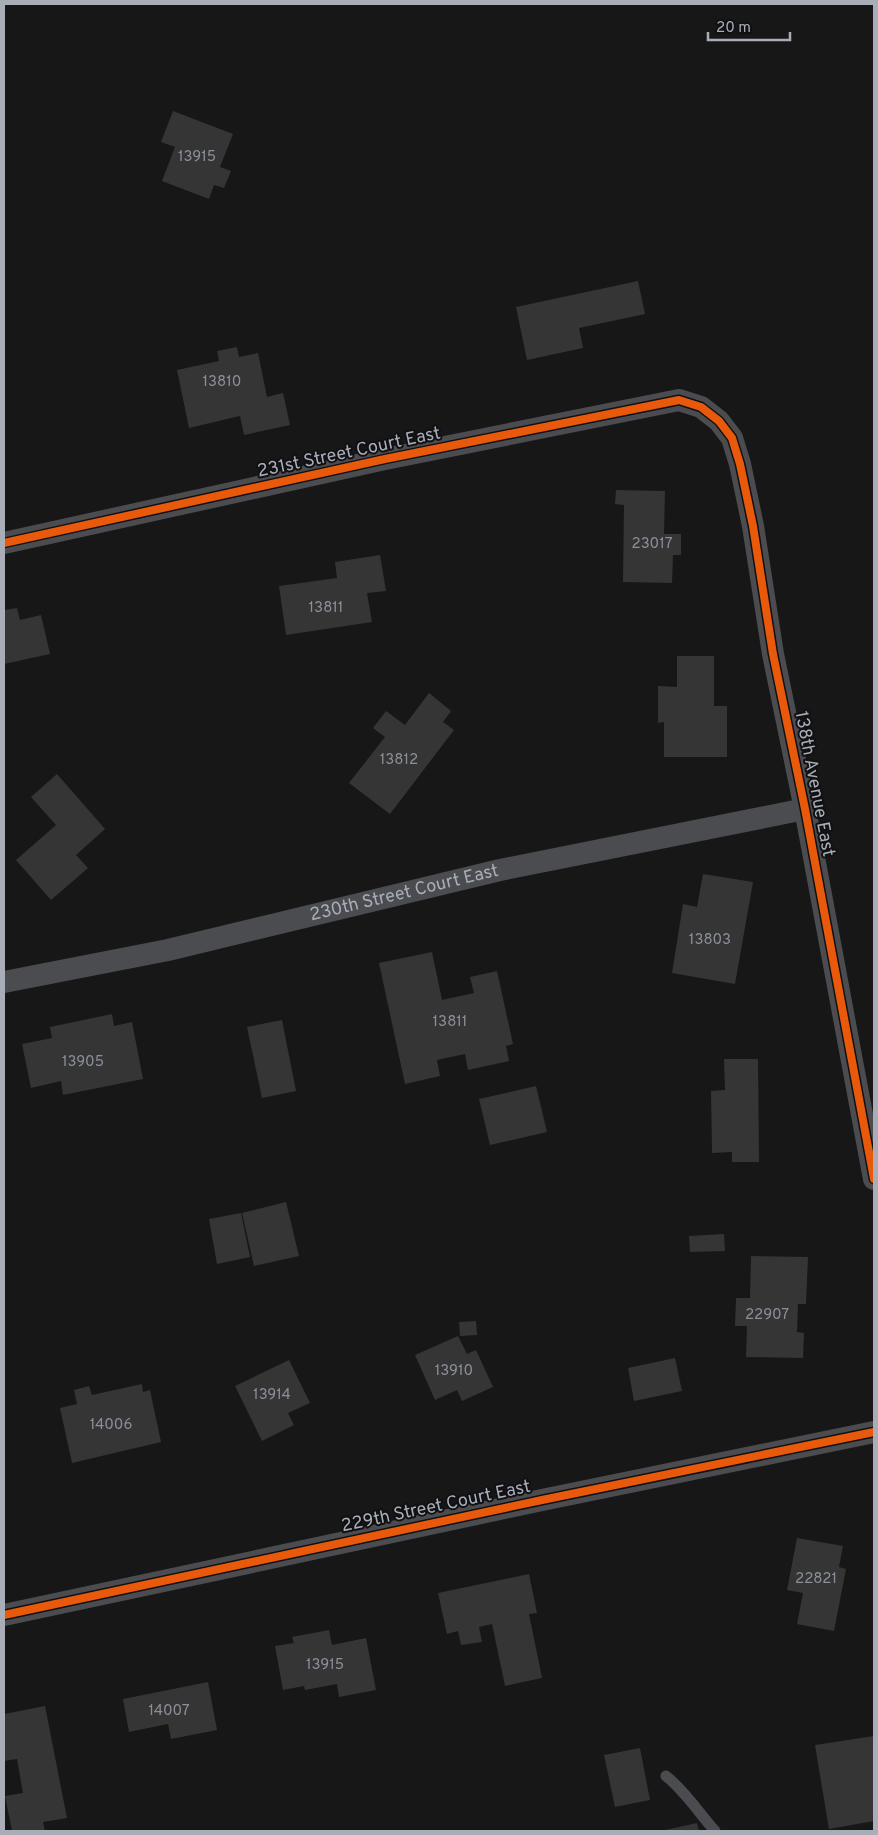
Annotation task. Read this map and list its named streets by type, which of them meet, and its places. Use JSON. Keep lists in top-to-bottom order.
{
  "streets": {
    "street": [
      "231st Street Court East",
      "138th Avenue East",
      "230th Street Court East",
      "229th Street Court East"
    ]
  },
  "crossings": [
    ["231st Street Court East", "138th Avenue East"],
    ["138th Avenue East", "230th Street Court East"]
  ],
  "house_numbers": [
    "13915",
    "13810",
    "23017",
    "13811",
    "13812",
    "13803",
    "13811",
    "13905",
    "22907",
    "13910",
    "13914",
    "14006",
    "22821",
    "13915",
    "14007"
  ],
  "scale_bar": "20 m"
}
